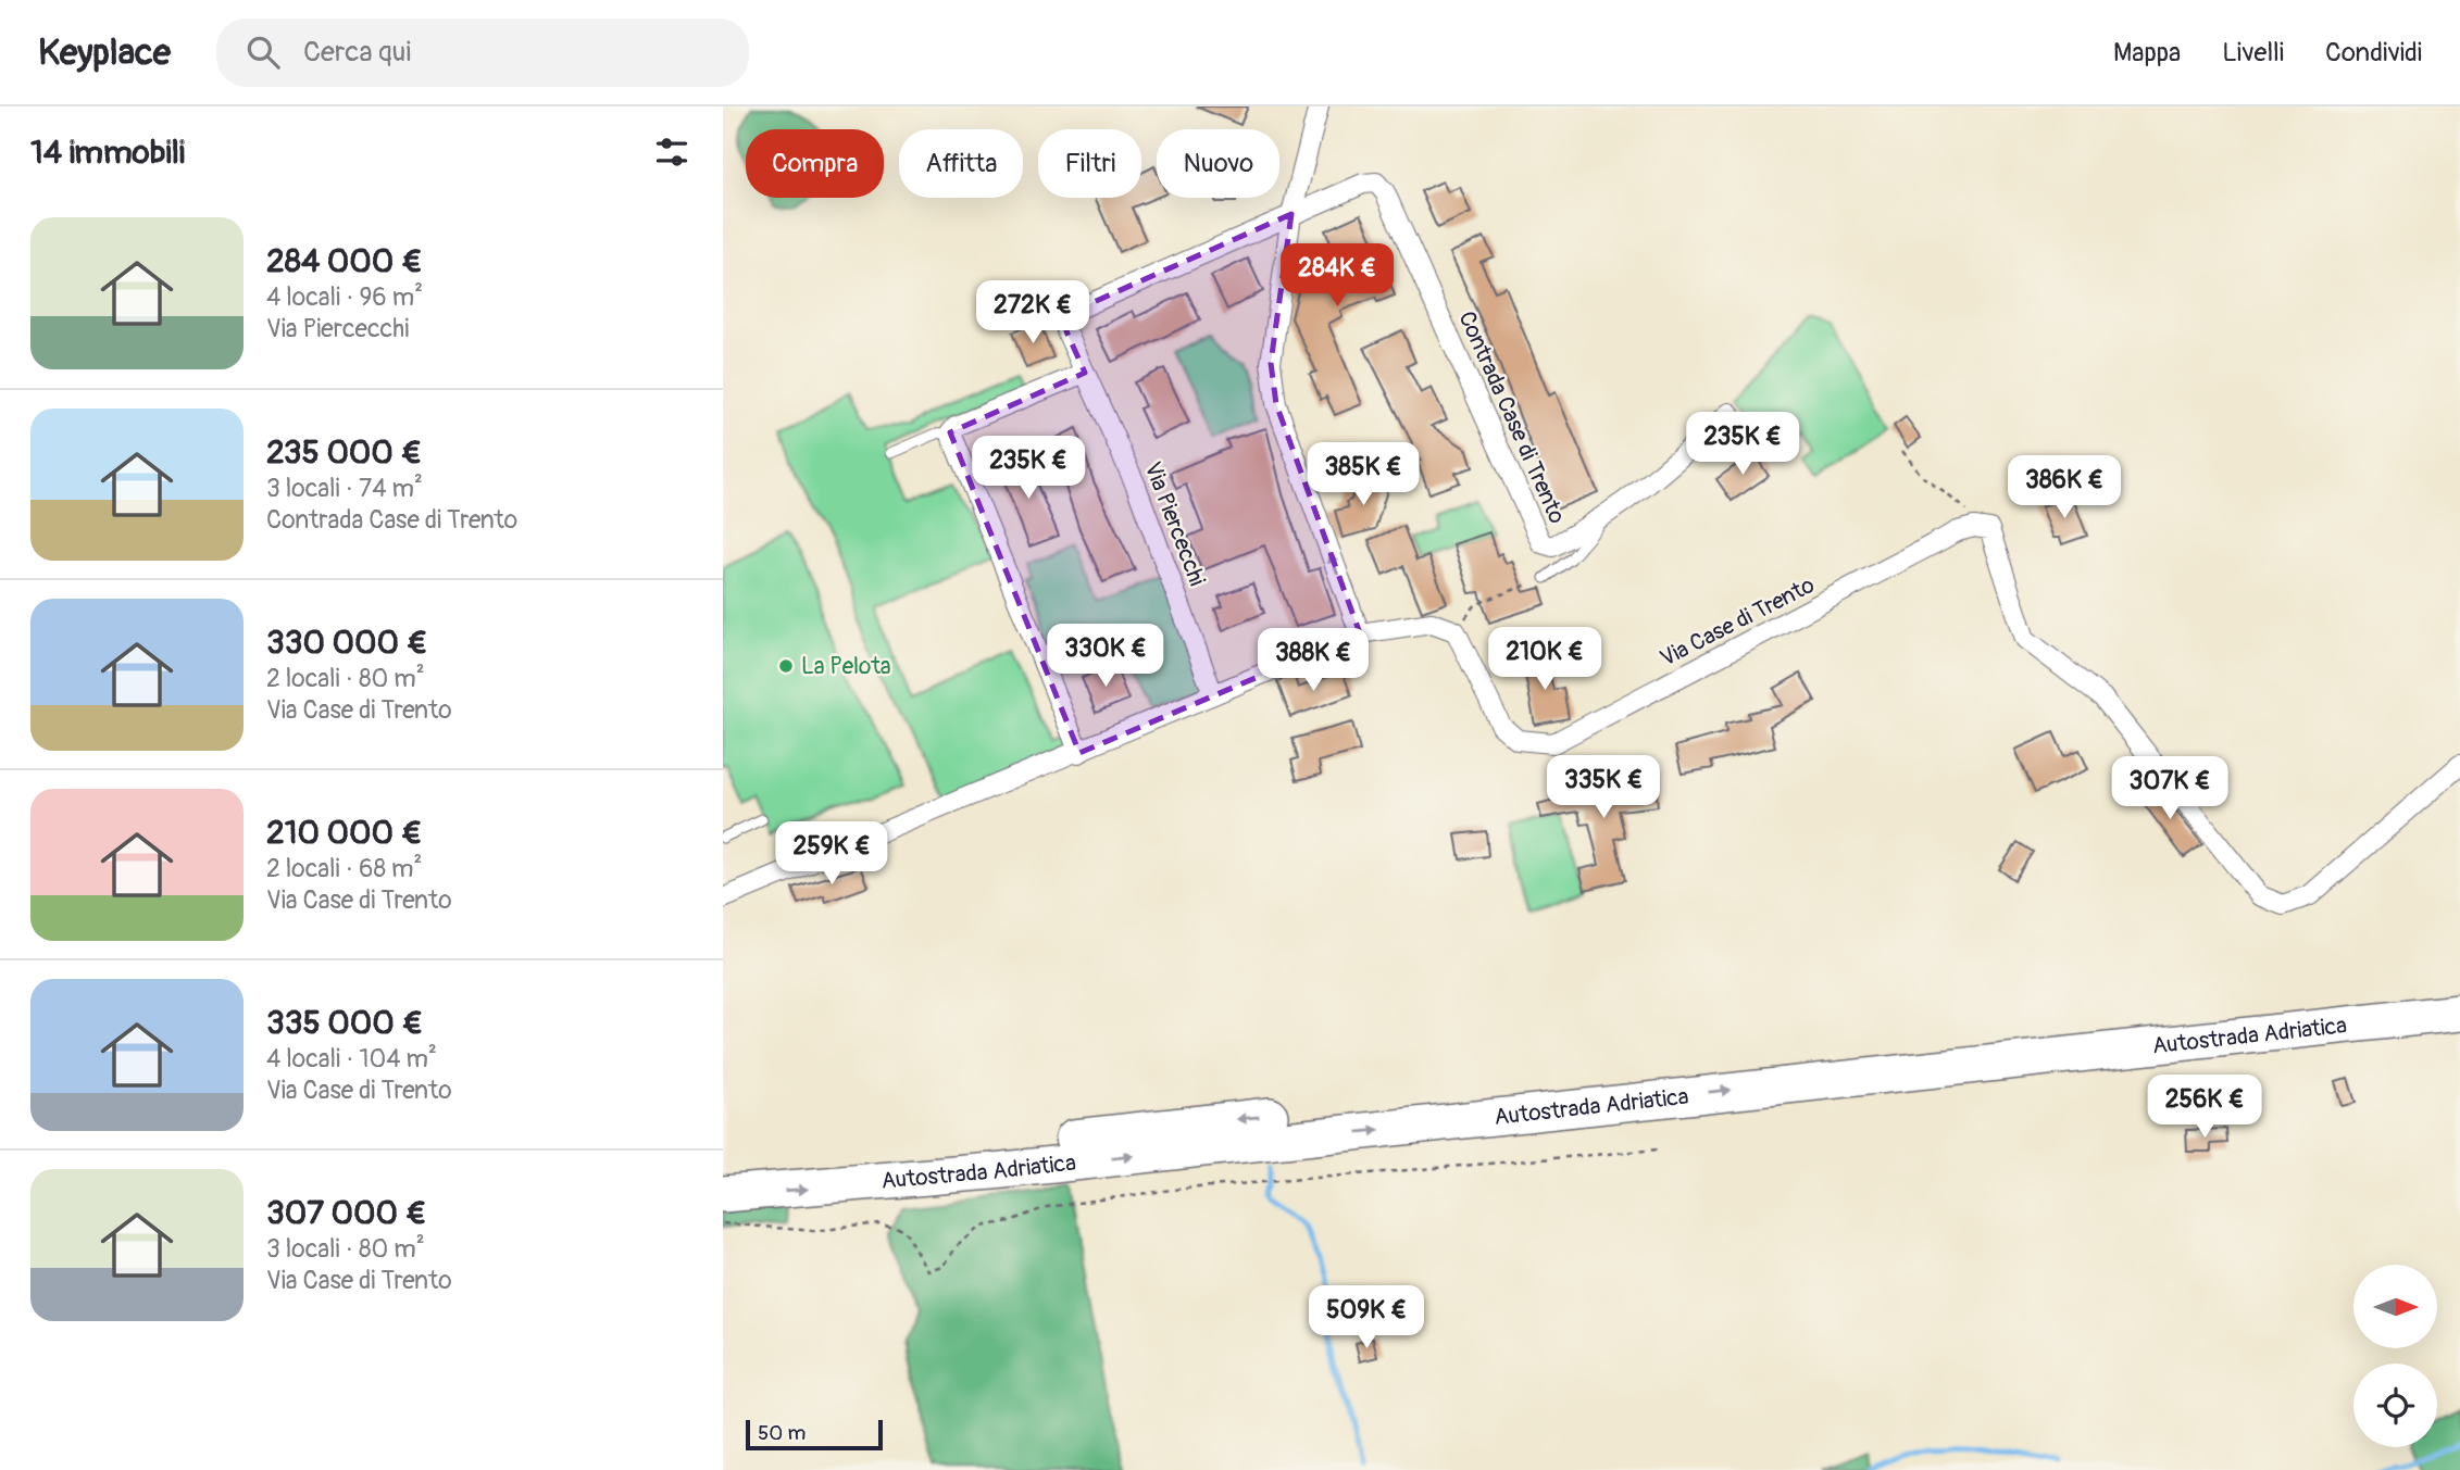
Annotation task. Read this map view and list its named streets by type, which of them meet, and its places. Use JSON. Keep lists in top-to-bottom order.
{
  "streets": {
    "highway": ["Autostrada Adriatica"],
    "street": ["Contrada Case di Trento", "Via Piercecchi", "Via Case di Trento"]
  },
  "crossings": [
    ["Contrada Case di Trento", "Via Piercecchi"]
  ],
  "places": ["La Pelota"],
  "scale_bar": "50 m",
  "north": "right",
  "page": {
    "header": "Keyplace",
    "search": "Cerca qui",
    "nav": ["Mappa", "Livelli", "Condividi"],
    "heading": "14 immobili",
    "chip": [
      "Compra",
      "Affitta",
      "Filtri",
      "Nuovo"
    ],
    "list": [
      {
        "name": "284 000 €",
        "note": "4 locali · 96 m² · Via Piercecchi"
      },
      {
        "name": "235 000 €",
        "note": "3 locali · 74 m² · Contrada Case di Trento"
      },
      {
        "name": "330 000 €",
        "note": "2 locali · 80 m² · Via Case di Trento"
      },
      {
        "name": "210 000 €",
        "note": "2 locali · 68 m² · Via Case di Trento"
      },
      {
        "name": "335 000 €",
        "note": "4 locali · 104 m² · Via Case di Trento"
      },
      {
        "name": "307 000 €",
        "note": "3 locali · 80 m² · Via Case di Trento"
      }
    ],
    "price": [
      "284K €",
      "272K €",
      "235K €",
      "235K €",
      "385K €",
      "386K €",
      "330K €",
      "210K €",
      "388K €",
      "335K €",
      "307K €",
      "259K €",
      "256K €",
      "509K €"
    ],
    "scale": "50 m"
  }
}
